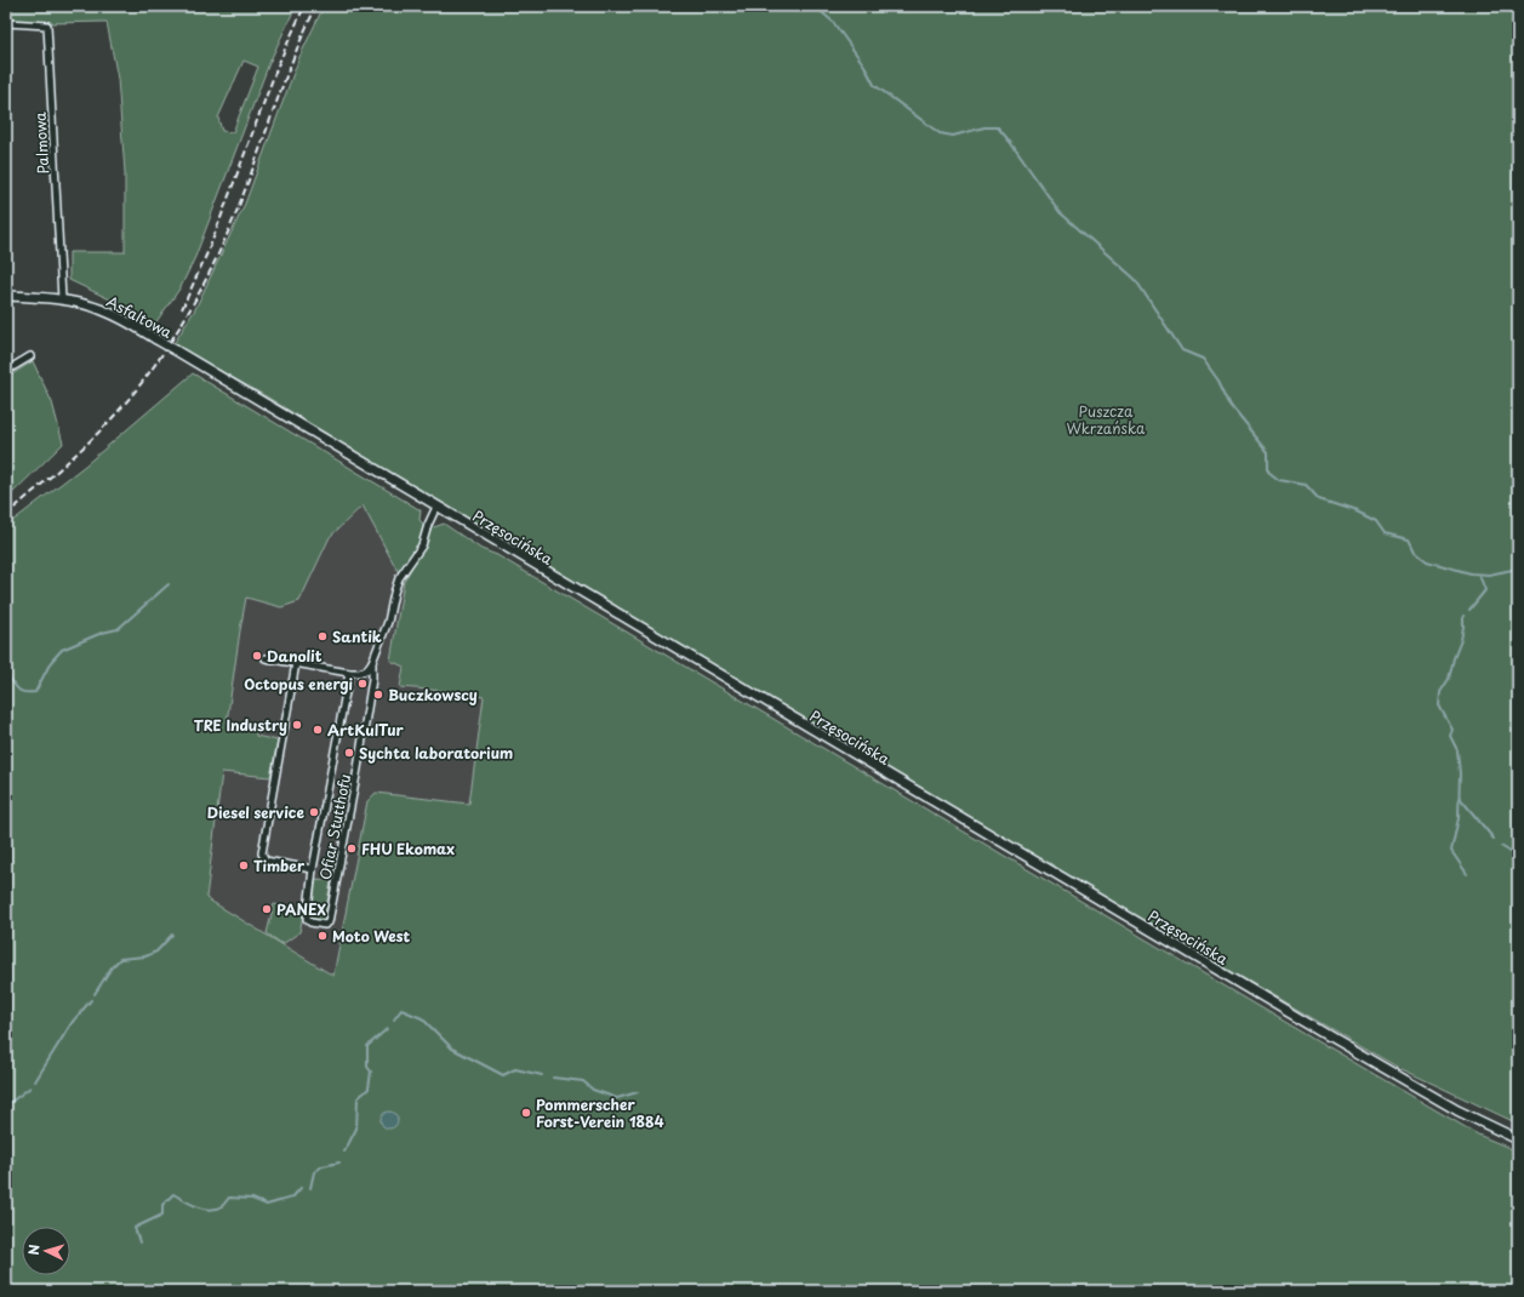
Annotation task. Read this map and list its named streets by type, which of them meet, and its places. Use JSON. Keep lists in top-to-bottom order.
{
  "streets": {
    "street": [
      "Palmowa",
      "Asfaltowa",
      "Przęsocińska",
      "Ofiar Stutthofu"
    ]
  },
  "crossings": [
    ["Palmowa", "Asfaltowa"],
    ["Asfaltowa", "Przęsocińska"],
    ["Przęsocińska", "Ofiar Stutthofu"]
  ],
  "parks": ["Puszcza Wkrzańska"],
  "places": [
    "Santik",
    "Danolit",
    "Octopus energi",
    "Buczkowscy",
    "TRE Industry",
    "ArtKulTur",
    "Sychta laboratorium",
    "Diesel service",
    "FHU Ekomax",
    "Timber",
    "PANEX",
    "Moto West",
    "Pommerscher Forst-Verein 1884"
  ],
  "north": "left"
}
